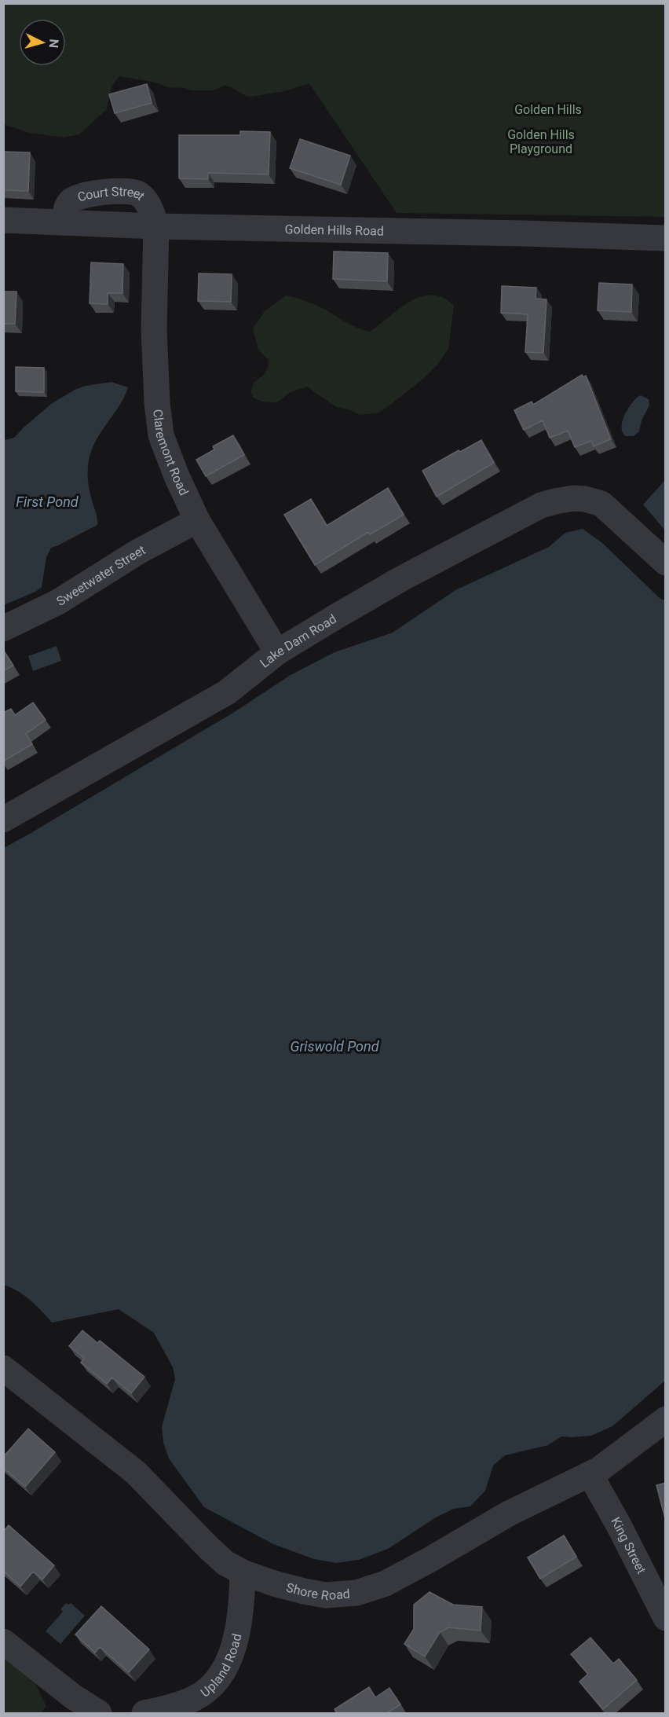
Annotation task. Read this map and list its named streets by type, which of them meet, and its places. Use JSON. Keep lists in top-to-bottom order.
{
  "streets": {
    "street": [
      "Golden Hills Road",
      "Claremont Road",
      "Sweetwater Street",
      "Lake Dam Road",
      "King Street",
      "Shore Road",
      "Upland Road"
    ]
  },
  "crossings": [
    ["Golden Hills Road", "Claremont Road"],
    ["Claremont Road", "Sweetwater Street"],
    ["Claremont Road", "Lake Dam Road"],
    ["King Street", "Shore Road"],
    ["Shore Road", "Upland Road"]
  ],
  "water": ["First Pond", "Griswold Pond"],
  "parks": ["Golden Hills", "Golden Hills Playground"],
  "north": "right"
}
